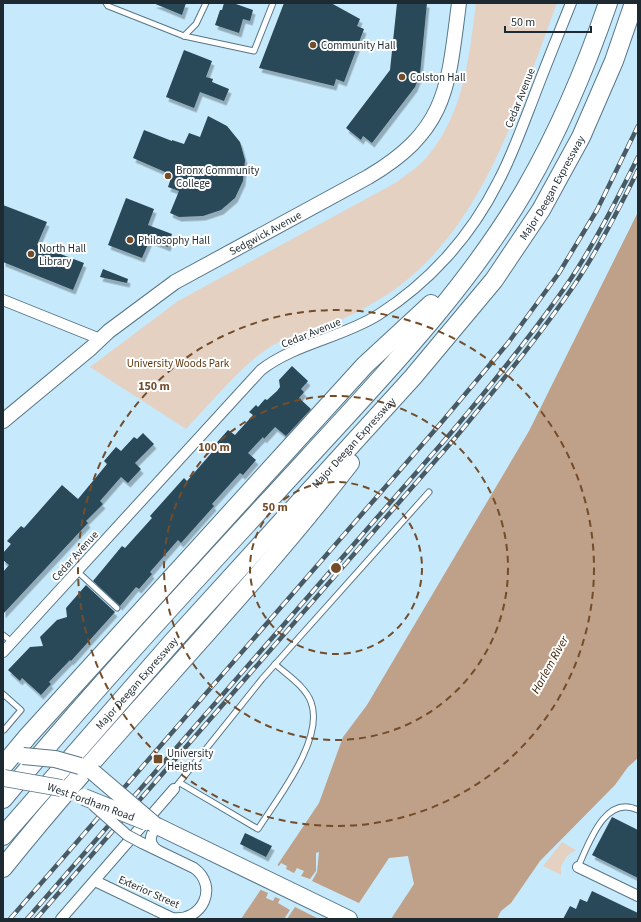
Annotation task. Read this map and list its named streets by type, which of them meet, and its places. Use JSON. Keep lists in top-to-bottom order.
{
  "streets": {
    "highway": ["Major Deegan Expressway"],
    "main road": ["Sedgwick Avenue", "West Fordham Road"],
    "street": ["Cedar Avenue", "Exterior Street"]
  },
  "crossings": [
    ["West Fordham Road", "Exterior Street"]
  ],
  "water": ["Harlem River"],
  "parks": ["University Woods Park"],
  "places": {
    "other": [
      "Community Hall",
      "Colston Hall",
      "Bronx Community College",
      "Philosophy Hall",
      "North Hall Library"
    ],
    "transit": ["University Heights"]
  },
  "scale_bar": "50 m",
  "rings": ["150 m", "100 m", "50 m"]
}
